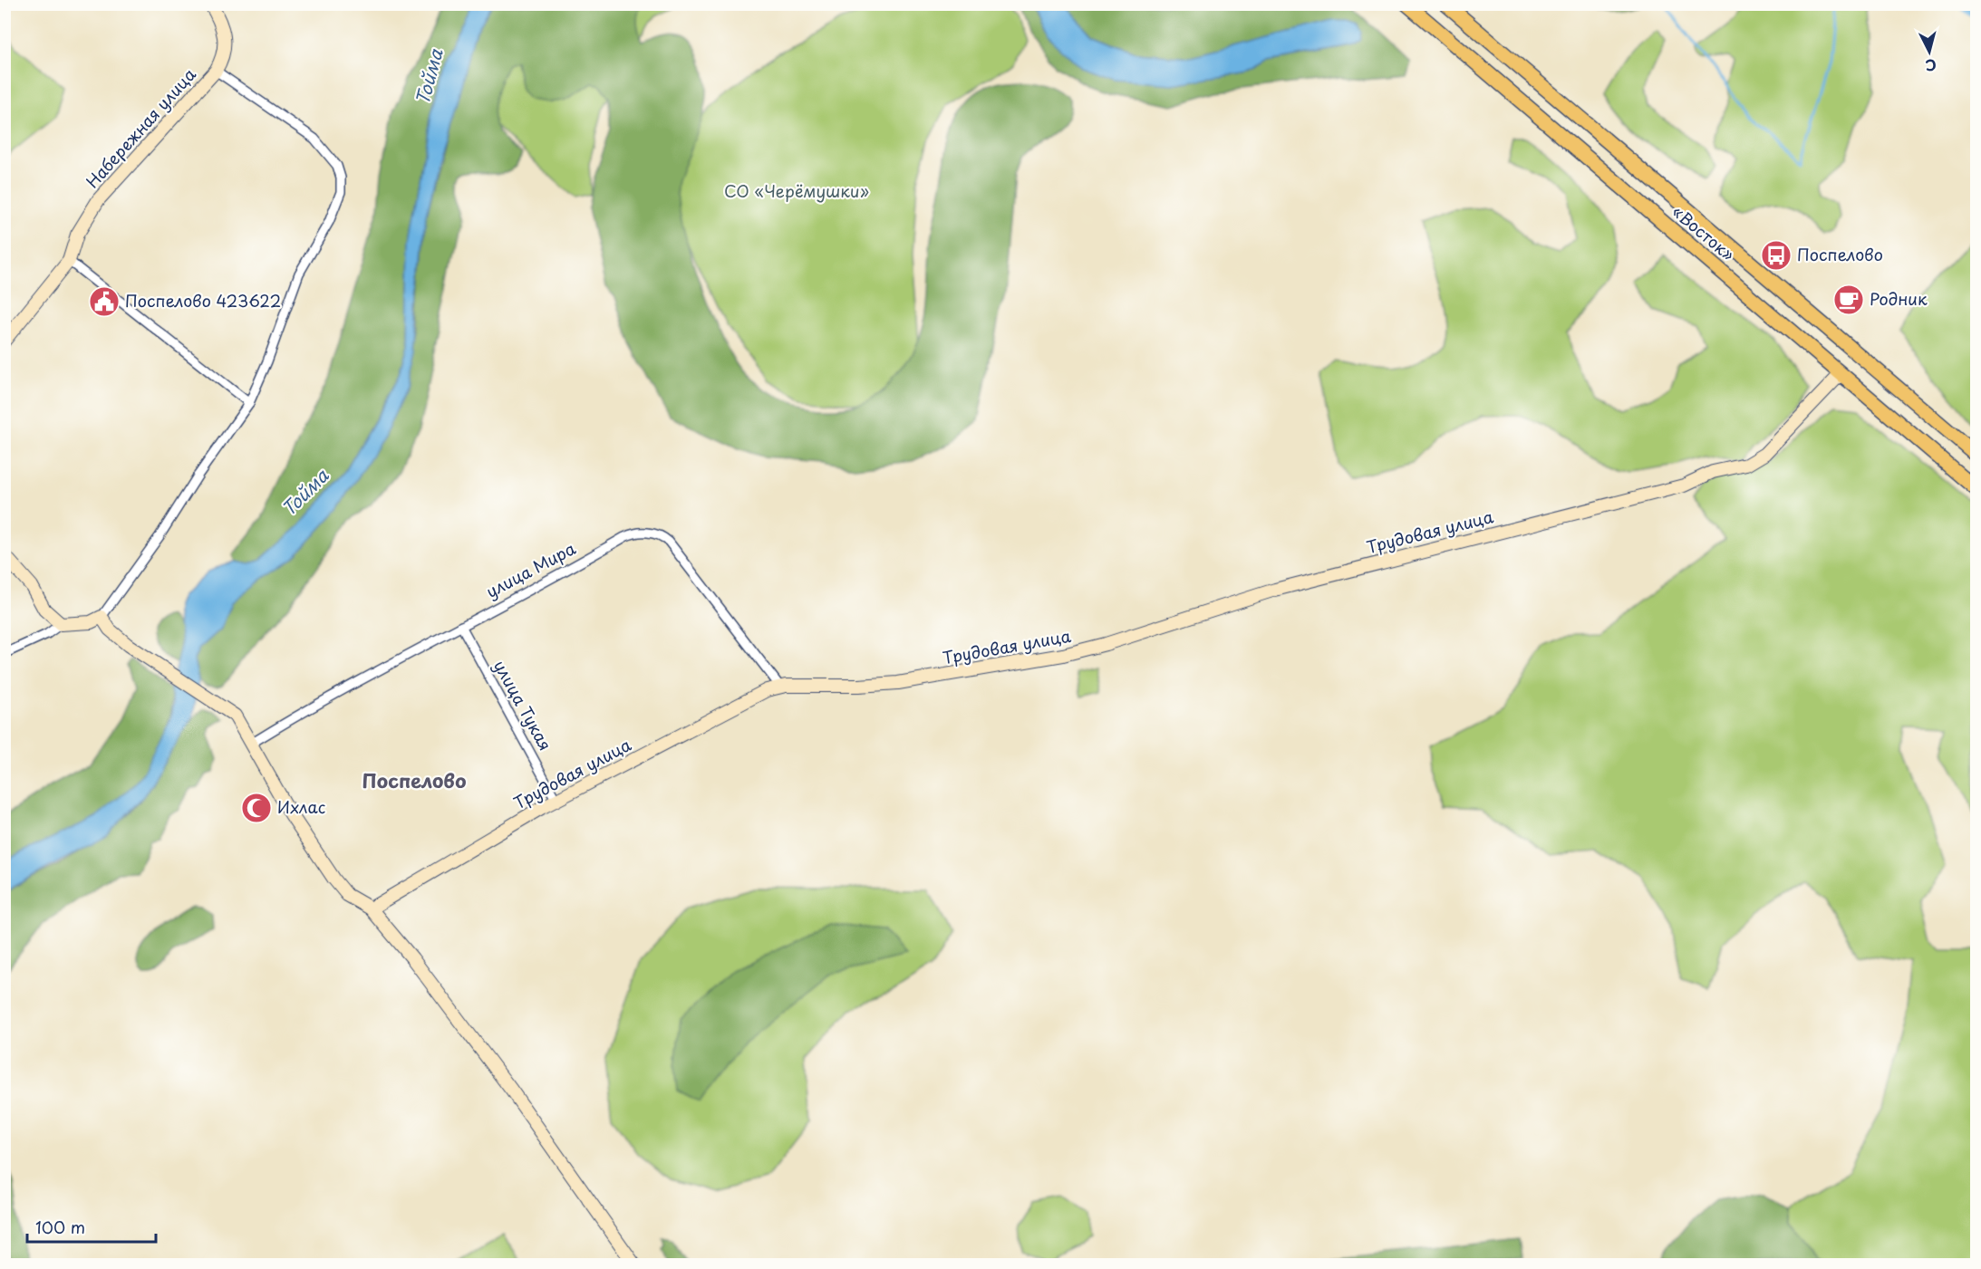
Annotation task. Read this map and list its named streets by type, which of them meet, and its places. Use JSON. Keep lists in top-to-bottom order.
{
  "streets": {
    "main road": ["«Восток»"],
    "street": [
      "Набережная улица",
      "Трудовая улица",
      "улица Мира",
      "улица Тукая"
    ]
  },
  "crossings": [
    ["«Восток»", "Трудовая улица"],
    ["Трудовая улица", "улица Мира"],
    ["Трудовая улица", "улица Тукая"],
    ["улица Мира", "улица Тукая"]
  ],
  "districts": ["Поспелово"],
  "water": ["Тойма"],
  "parks": ["СО «Черёмушки»"],
  "places": {
    "bus stop": ["Поспелово"],
    "cafe": ["Родник"],
    "public building": ["Поспелово 423622"],
    "mosque": ["Ихлас"]
  },
  "scale_bar": "100 m",
  "north": "bottom"
}
